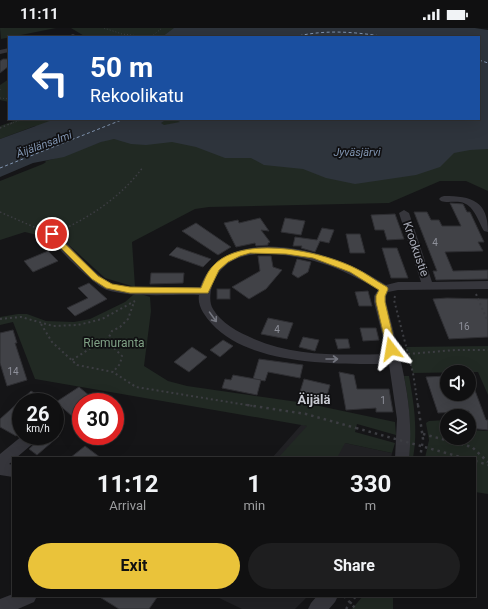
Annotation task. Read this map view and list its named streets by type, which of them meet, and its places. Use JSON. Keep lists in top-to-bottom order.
{
  "streets": {
    "street": ["Krookustie"]
  },
  "districts": ["Äijälä"],
  "water": ["Äijälänsalmi", "Jyväsjärvi"],
  "parks": ["Riemuranta"],
  "house_numbers": [
    "4",
    "16",
    "4",
    "14",
    "1"
  ],
  "page": {
    "status": "11:11",
    "turn": ["50 m", "Rekoolikatu"],
    "speed": "26 km/h",
    "limit": "30",
    "eta": [
      "11:12",
      "Arrival",
      "1",
      "min",
      "330",
      "m"
    ],
    "buttons": ["Exit", "Share"]
  }
}
